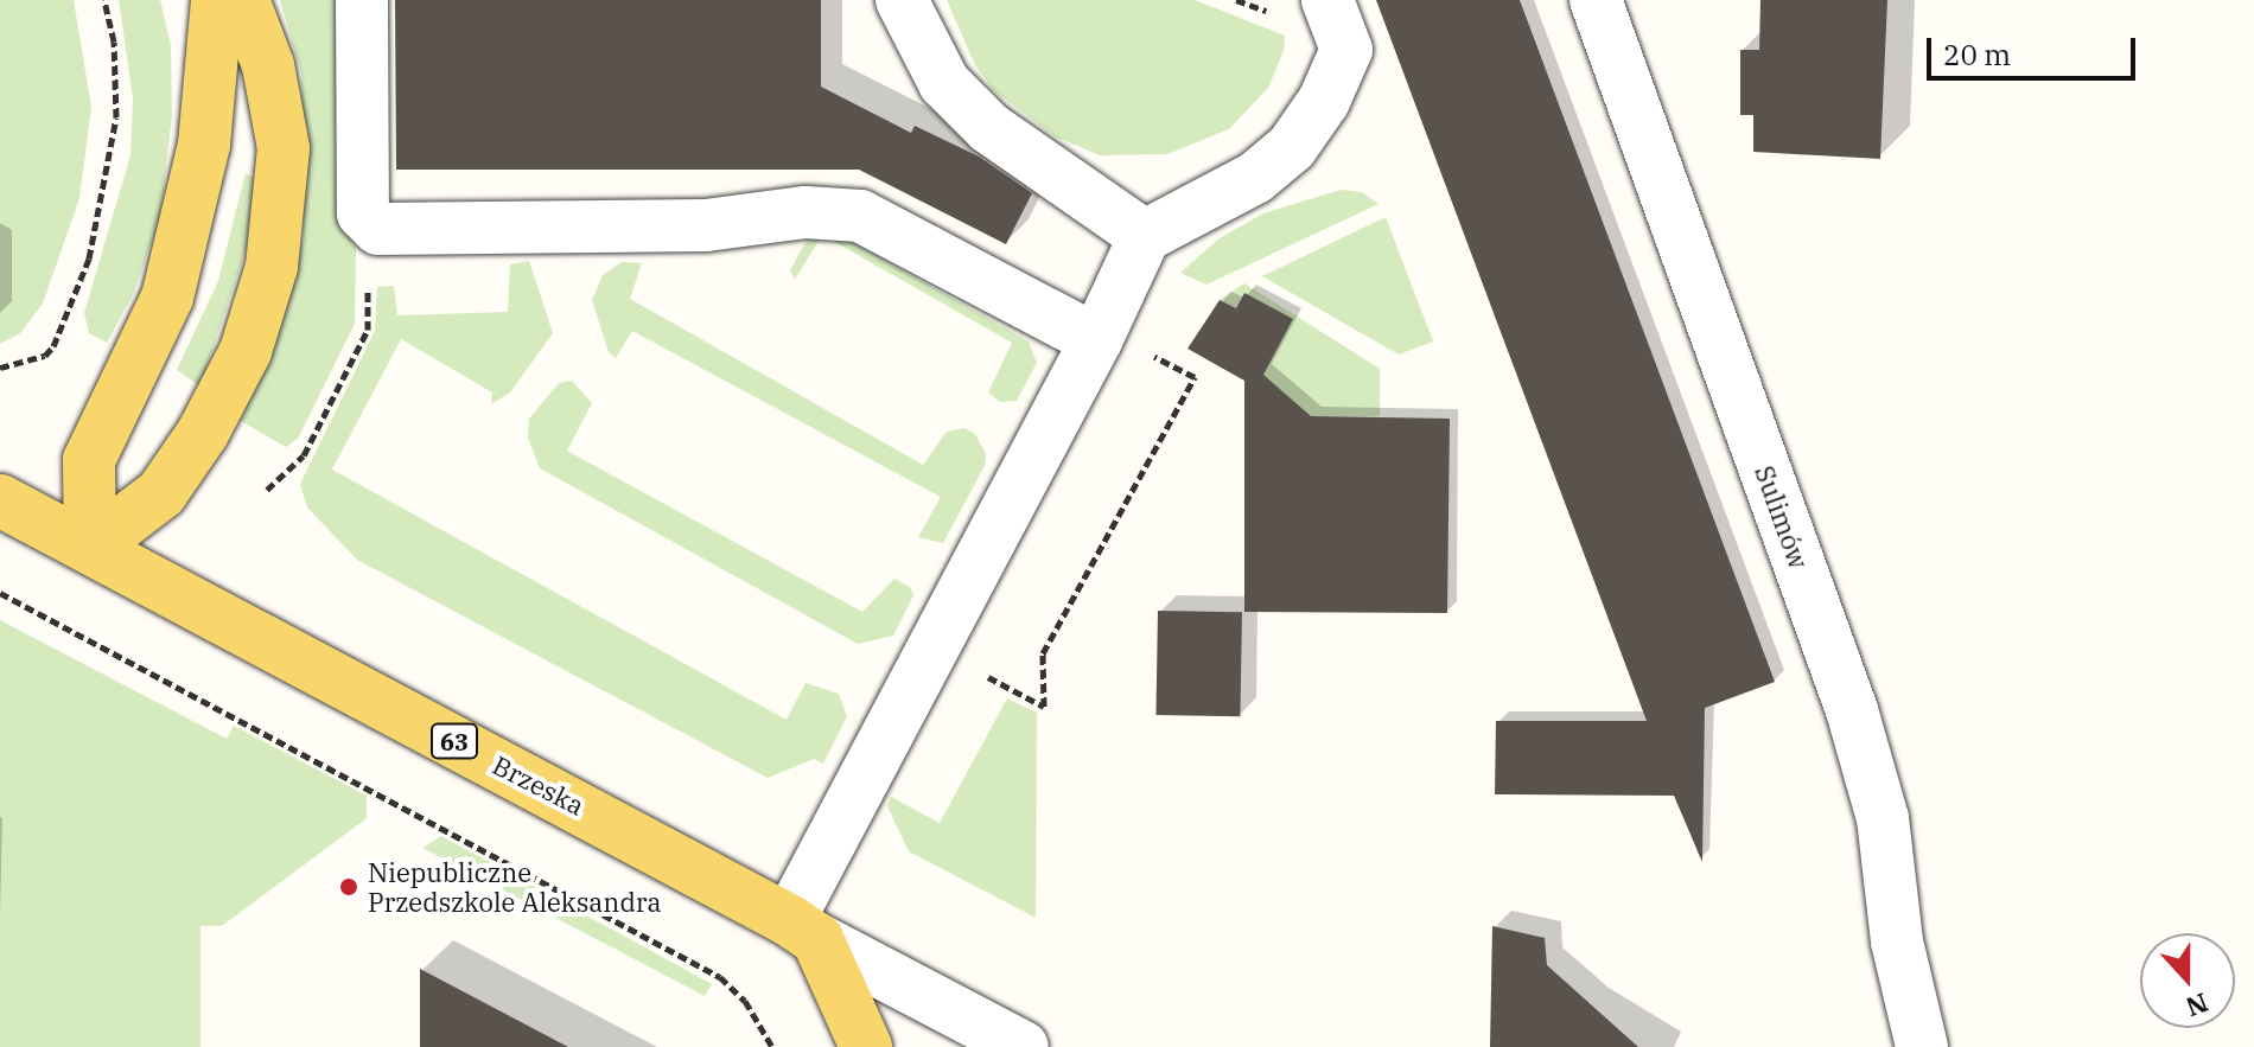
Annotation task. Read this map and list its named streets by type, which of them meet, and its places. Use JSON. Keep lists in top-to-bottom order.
{
  "streets": {
    "main road": ["63", "Brzeska"],
    "street": ["Sulimów"]
  },
  "places": ["Niepubliczne Przedszkole Aleksandra"],
  "scale_bar": "20 m",
  "north": "bottom"
}
